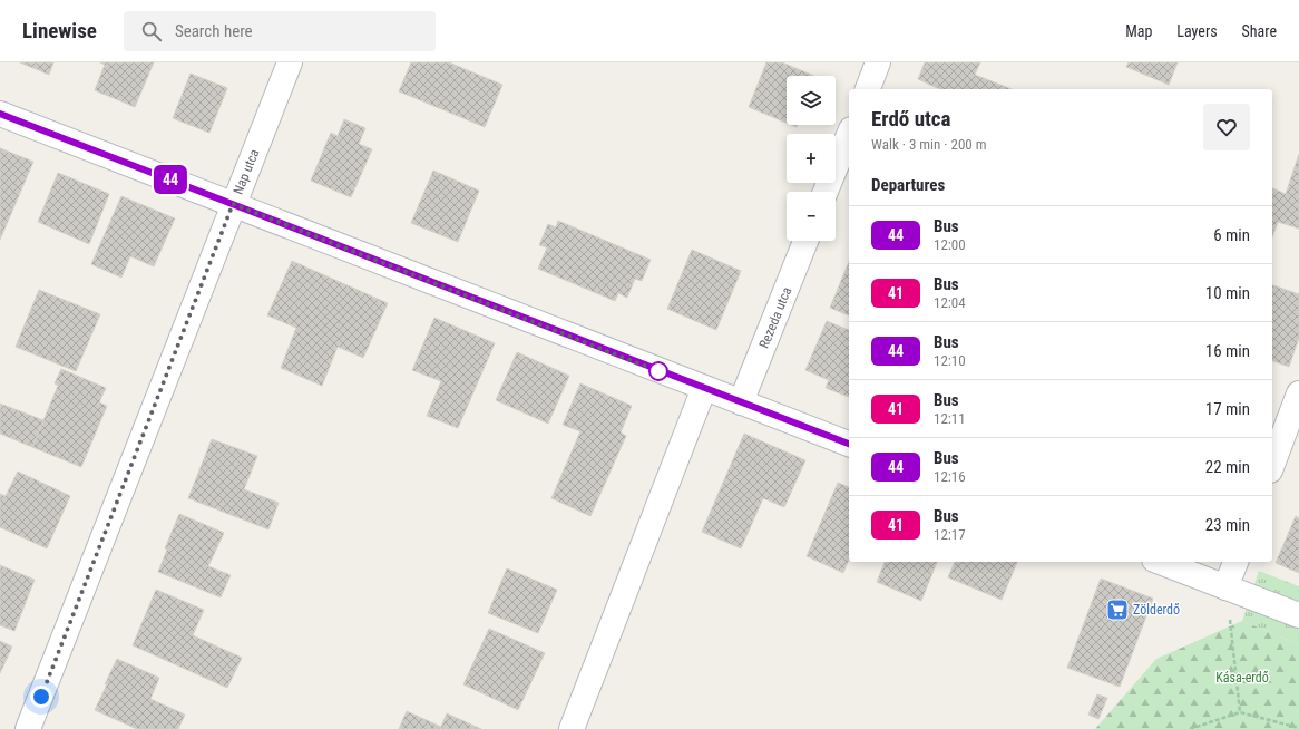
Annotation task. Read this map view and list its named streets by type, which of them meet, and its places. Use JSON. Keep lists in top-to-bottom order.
{
  "streets": {
    "street": ["Nap utca", "Rezeda utca"]
  },
  "parks": ["Kása-erdő"],
  "places": {
    "supermarket": ["Zölderdő"]
  },
  "lines": ["bus line 44"],
  "page": {
    "header": "Linewise",
    "search": "Search here",
    "nav": ["Map", "Layers", "Share"],
    "on_map": "44",
    "map_buttons": ["+", "−"],
    "heading": [
      ["Erdő utca", "Walk · 3 min · 200 m"],
      "Departures"
    ],
    "list": [
      {
        "mark": "44",
        "name": "Bus",
        "note": "12:00",
        "value": "6 min"
      },
      {
        "mark": "41",
        "name": "Bus",
        "note": "12:04",
        "value": "10 min"
      },
      {
        "mark": "44",
        "name": "Bus",
        "note": "12:10",
        "value": "16 min"
      },
      {
        "mark": "41",
        "name": "Bus",
        "note": "12:11",
        "value": "17 min"
      },
      {
        "mark": "44",
        "name": "Bus",
        "note": "12:16",
        "value": "22 min"
      },
      {
        "mark": "41",
        "name": "Bus",
        "note": "12:17",
        "value": "23 min"
      }
    ]
  }
}
